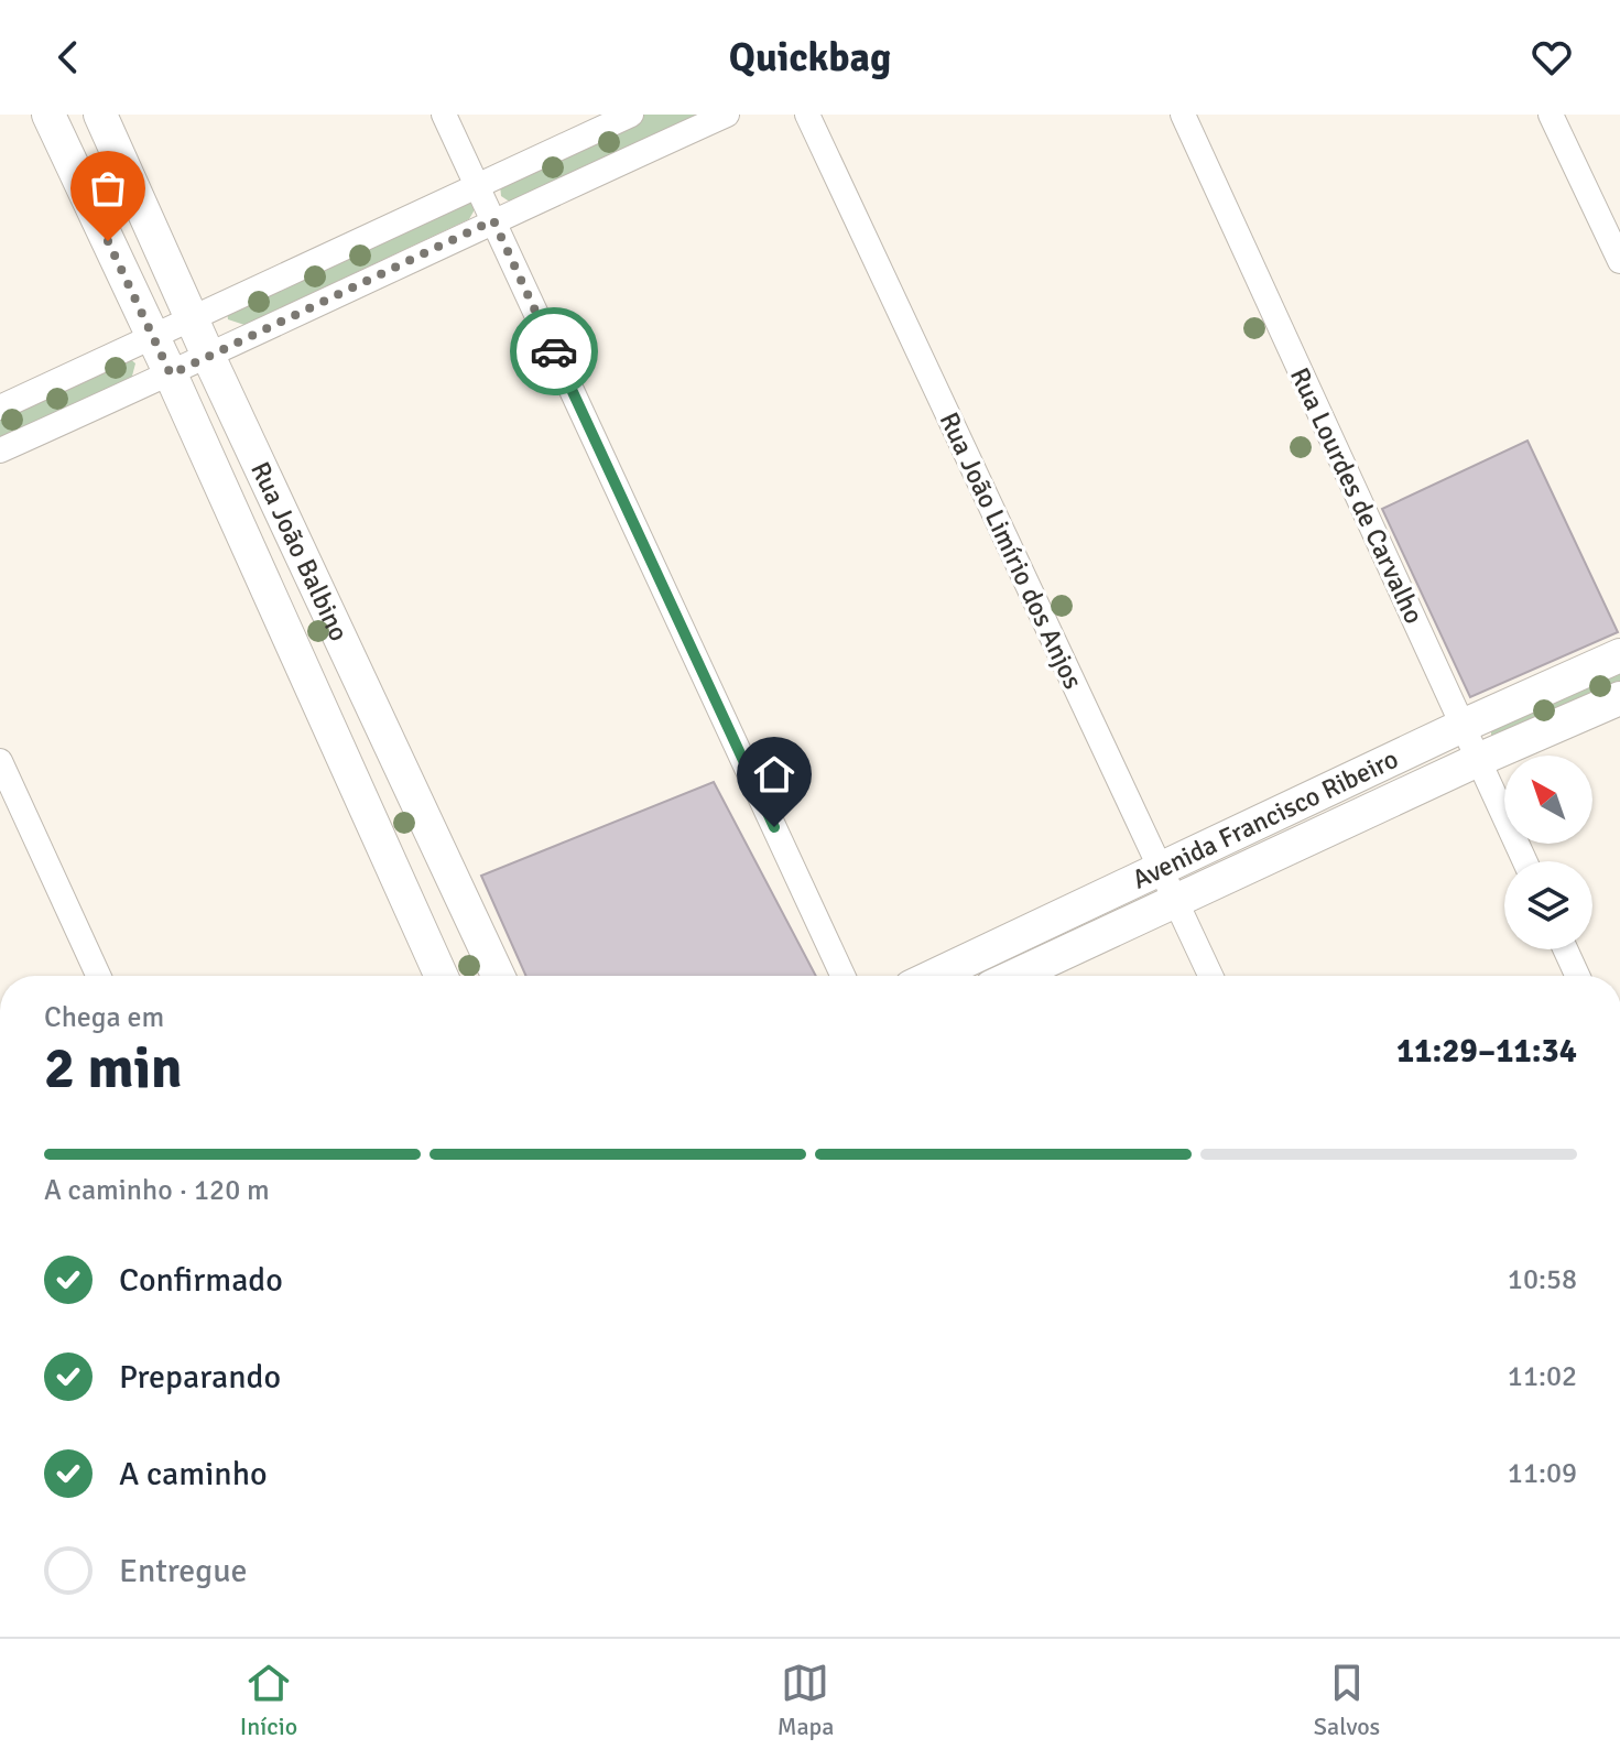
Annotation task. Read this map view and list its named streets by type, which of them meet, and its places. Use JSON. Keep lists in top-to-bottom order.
{
  "streets": {
    "main road": ["Rua João Balbino", "Avenida Francisco Ribeiro"],
    "street": ["Rua Lourdes de Carvalho", "Rua João Limírio dos Anjos"]
  },
  "crossings": [
    ["Rua Lourdes de Carvalho", "Avenida Francisco Ribeiro"],
    ["Rua João Limírio dos Anjos", "Avenida Francisco Ribeiro"]
  ],
  "north": "top left",
  "page": {
    "header": "Quickbag",
    "heading": ["2 min", "Chega em", "11:29–11:34"],
    "bar": "A caminho · 120 m",
    "list": [
      ["Confirmado", "10:58"],
      ["Preparando", "11:02"],
      ["A caminho", "11:09"],
      "Entregue"
    ],
    "tabs": ["Início", "Mapa", "Salvos"]
  }
}
